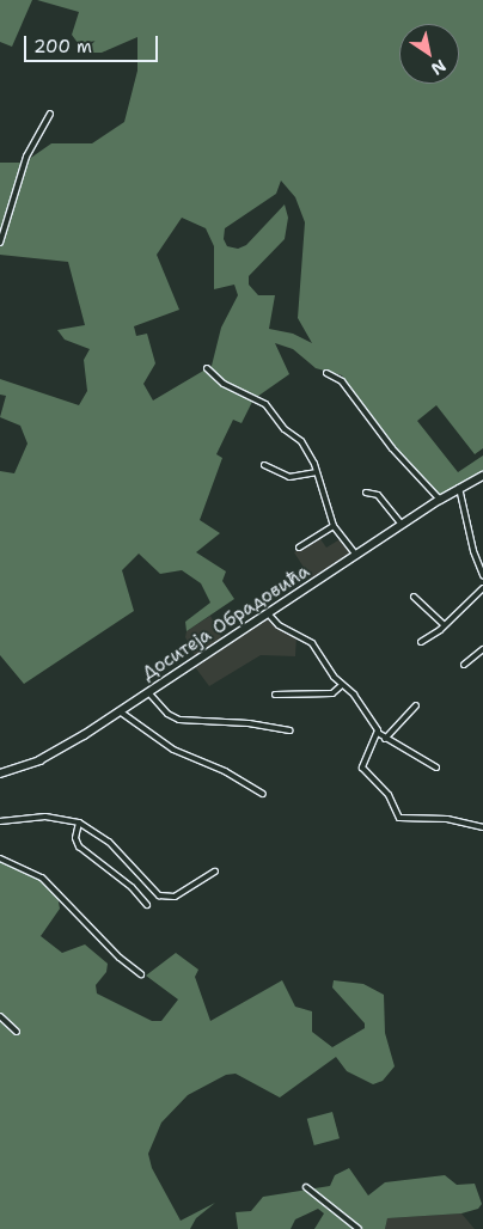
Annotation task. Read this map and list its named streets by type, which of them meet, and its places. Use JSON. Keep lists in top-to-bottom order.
{
  "streets": {
    "main road": ["Доситеја Обрадовића"]
  },
  "scale_bar": "200 m",
  "north": "bottom right"
}
